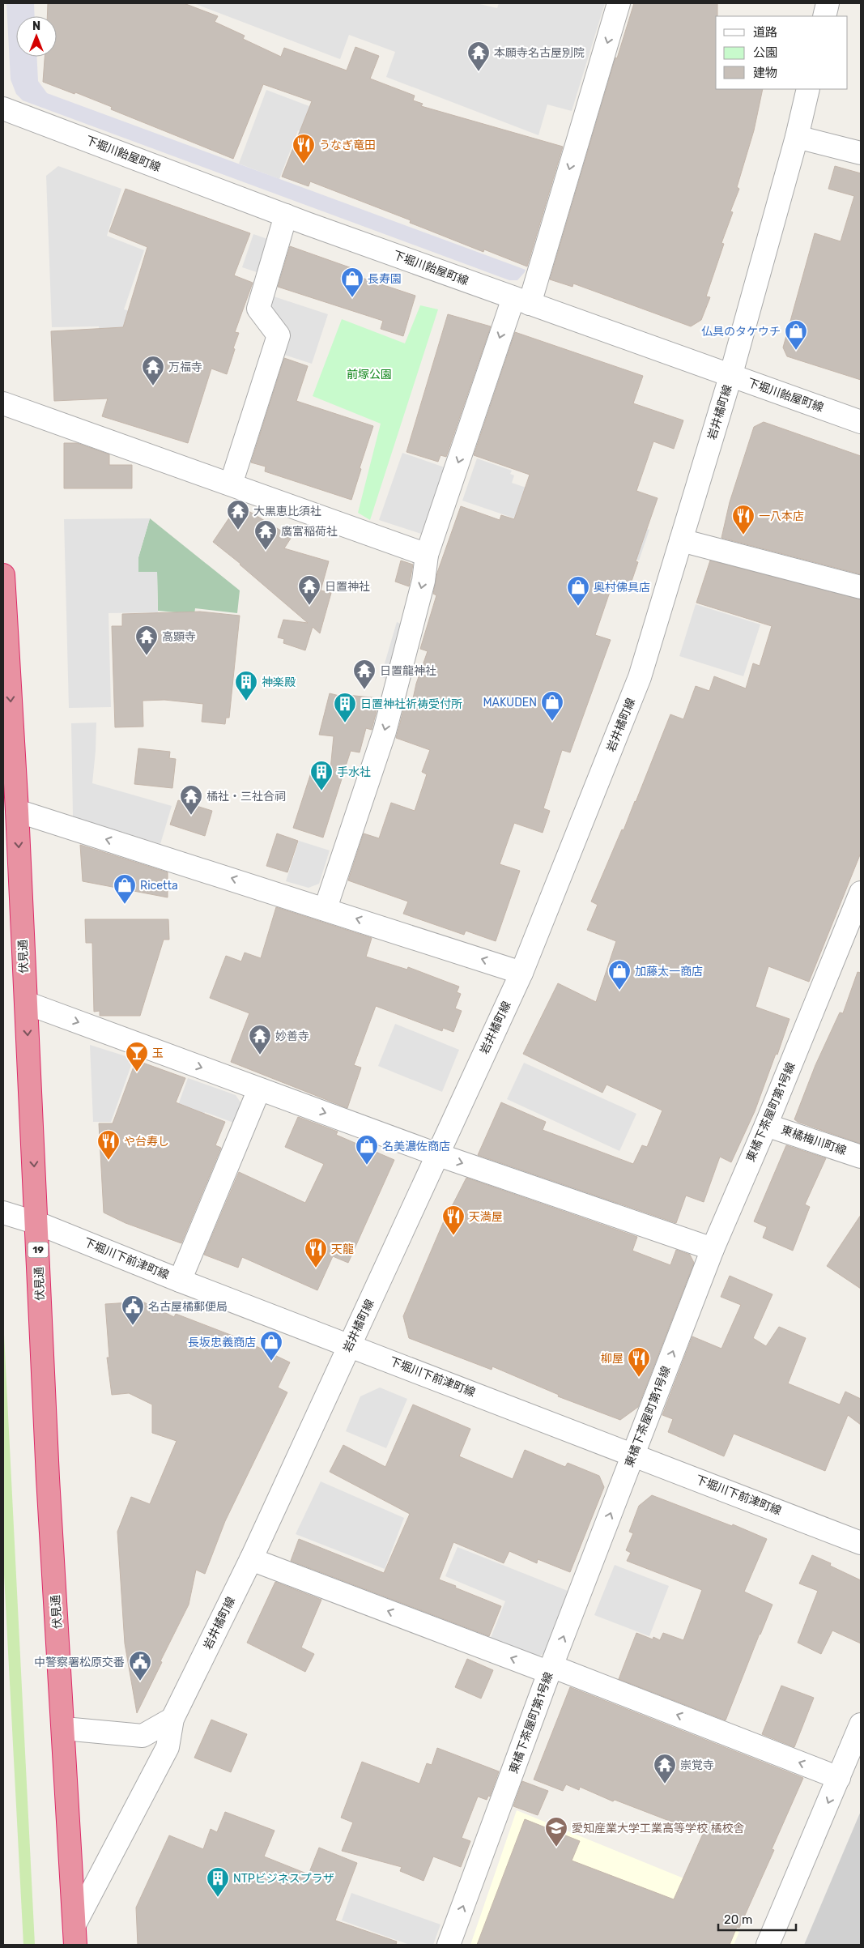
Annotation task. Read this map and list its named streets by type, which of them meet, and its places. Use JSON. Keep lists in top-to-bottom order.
{
  "streets": {
    "highway": ["伏見通", "19"],
    "street": [
      "下堀川飴屋町線",
      "岩井橘町線",
      "東橘下茶屋町第1号線",
      "東橘梅川町線",
      "下堀川下前津町線"
    ]
  },
  "crossings": [
    ["下堀川飴屋町線", "岩井橘町線"],
    ["岩井橘町線", "伏見通"],
    ["岩井橘町線", "下堀川下前津町線"],
    ["伏見通", "下堀川下前津町線"],
    ["東橘下茶屋町第1号線", "東橘梅川町線"],
    ["東橘下茶屋町第1号線", "下堀川下前津町線"]
  ],
  "one_way": ["伏見通", "東橘下茶屋町第1号線"],
  "parks": ["前塚公園"],
  "places": {
    "temple": [
      "本願寺名古屋別院",
      "万福寺",
      "大黒恵比須社",
      "廣富稲荷社",
      "日置神社",
      "高顕寺",
      "日置龍神社",
      "橘社・三社合祠",
      "妙善寺",
      "崇覚寺"
    ],
    "restaurant": [
      "うなぎ竜田",
      "一八本店",
      "や台寿し",
      "天満屋",
      "天龍",
      "柳屋"
    ],
    "shop": [
      "長寿園",
      "仏具のタケウチ",
      "奥村佛具店",
      "MAKUDEN",
      "Ricetta",
      "加藤太一商店",
      "名美濃佐商店",
      "長坂忠義商店"
    ],
    "building": [
      "神楽殿",
      "日置神社祈祷受付所",
      "手水社",
      "NTPビジネスプラザ"
    ],
    "bar": ["玉"],
    "public building": ["名古屋橘郵便局", "中警察署松原交番"],
    "school or university": ["愛知産業大学工業高等学校 橘校舎"]
  },
  "legend": ["道路", "公園", "建物"],
  "scale_bar": "20 m",
  "north": "top"
}
